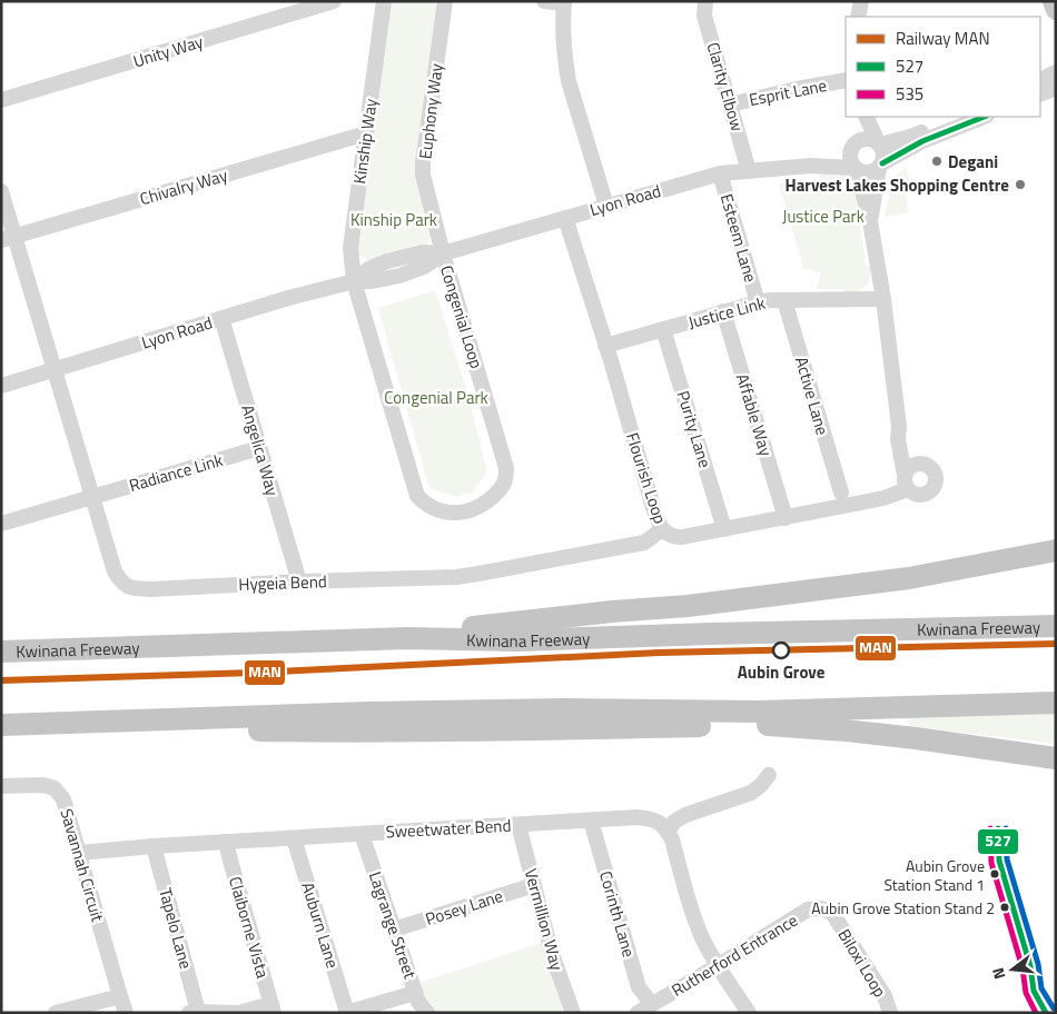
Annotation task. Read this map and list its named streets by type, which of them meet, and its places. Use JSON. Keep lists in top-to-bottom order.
{
  "streets": {
    "highway": ["Kwinana Freeway"],
    "street": [
      "Unity Way",
      "Clarity Elbow",
      "Esprit Lane",
      "Euphony Way",
      "Kinship Way",
      "Chivalry Way",
      "Lyon Road",
      "Esteem Lane",
      "Justice Link",
      "Congenial Loop",
      "Active Lane",
      "Affable Way",
      "Purity Lane",
      "Angelica Way",
      "Radiance Link",
      "Flourish Loop",
      "Hygeia Bend",
      "Sweetwater Bend",
      "Savannah Circuit",
      "Posey Lane",
      "Corinth Lane",
      "Vermillion Way",
      "Auburn Lane",
      "Lagrange Street",
      "Claiborne Vista",
      "Tapelo Lane",
      "Rutherford Entrance",
      "Biloxi Loop"
    ]
  },
  "crossings": [
    ["Clarity Elbow", "Esprit Lane"],
    ["Clarity Elbow", "Lyon Road"],
    ["Euphony Way", "Lyon Road"],
    ["Euphony Way", "Congenial Loop"],
    ["Kinship Way", "Chivalry Way"],
    ["Kinship Way", "Lyon Road"],
    ["Kinship Way", "Congenial Loop"],
    ["Chivalry Way", "Hygeia Bend"],
    ["Lyon Road", "Esteem Lane"],
    ["Lyon Road", "Congenial Loop"],
    ["Lyon Road", "Angelica Way"],
    ["Lyon Road", "Flourish Loop"],
    ["Lyon Road", "Hygeia Bend"],
    ["Esteem Lane", "Justice Link"],
    ["Justice Link", "Active Lane"],
    ["Justice Link", "Affable Way"],
    ["Justice Link", "Purity Lane"],
    ["Justice Link", "Flourish Loop"],
    ["Affable Way", "Flourish Loop"],
    ["Purity Lane", "Flourish Loop"],
    ["Angelica Way", "Radiance Link"],
    ["Angelica Way", "Hygeia Bend"],
    ["Radiance Link", "Hygeia Bend"],
    ["Flourish Loop", "Hygeia Bend"],
    ["Sweetwater Bend", "Savannah Circuit"],
    ["Sweetwater Bend", "Corinth Lane"],
    ["Sweetwater Bend", "Vermillion Way"],
    ["Sweetwater Bend", "Auburn Lane"],
    ["Sweetwater Bend", "Lagrange Street"],
    ["Sweetwater Bend", "Claiborne Vista"],
    ["Sweetwater Bend", "Tapelo Lane"],
    ["Posey Lane", "Vermillion Way"],
    ["Posey Lane", "Lagrange Street"],
    ["Corinth Lane", "Rutherford Entrance"],
    ["Claiborne Vista", "Tapelo Lane"],
    ["Rutherford Entrance", "Biloxi Loop"]
  ],
  "parks": ["Justice Park", "Kinship Park", "Congenial Park"],
  "places": [
    "Degani",
    "Harvest Lakes Shopping Centre",
    "Aubin Grove",
    "Aubin Grove Station Stand 1",
    "Aubin Grove Station Stand 2"
  ],
  "lines": ["transit line 527", "rail line MAN", "transit line 535"],
  "legend": ["Railway MAN", "527", "535"],
  "north": "left"
}
